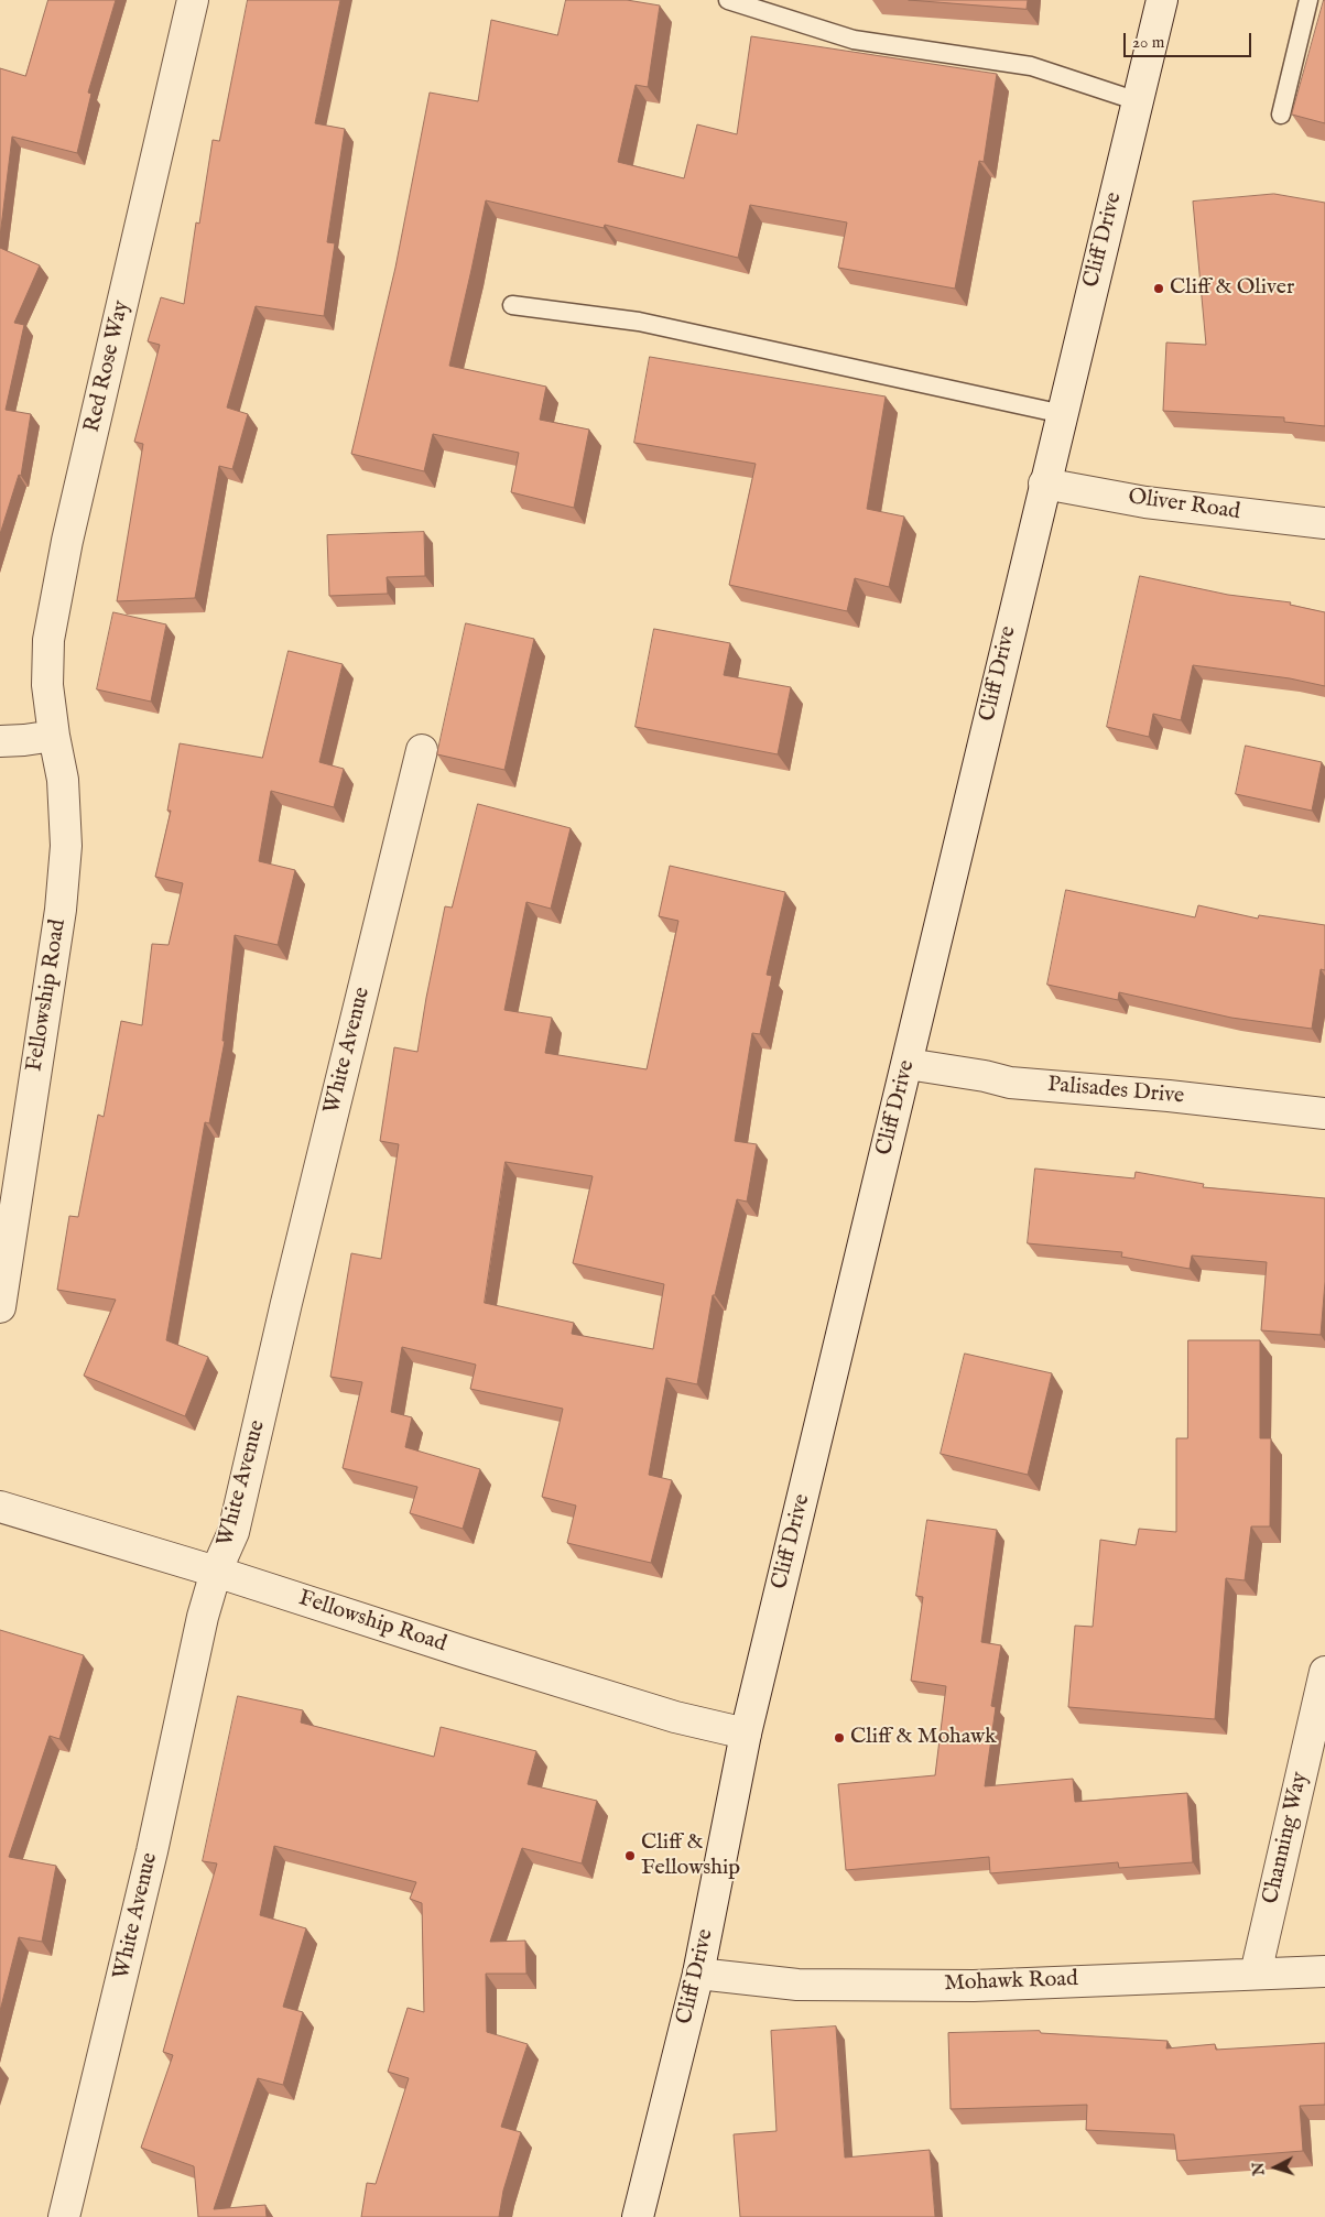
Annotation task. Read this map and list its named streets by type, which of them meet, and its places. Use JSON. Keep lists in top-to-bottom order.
{
  "streets": {
    "street": [
      "Cliff Drive",
      "Red Rose Way",
      "Oliver Road",
      "Fellowship Road",
      "White Avenue",
      "Palisades Drive",
      "Channing Way",
      "Mohawk Road"
    ]
  },
  "crossings": [
    ["Cliff Drive", "Oliver Road"],
    ["Cliff Drive", "Fellowship Road"],
    ["Cliff Drive", "Palisades Drive"],
    ["Cliff Drive", "Mohawk Road"],
    ["Red Rose Way", "Fellowship Road"],
    ["Fellowship Road", "White Avenue"],
    ["Channing Way", "Mohawk Road"]
  ],
  "places": ["Cliff & Oliver", "Cliff & Mohawk", "Cliff & Fellowship"],
  "scale_bar": "20 m",
  "north": "left"
}
